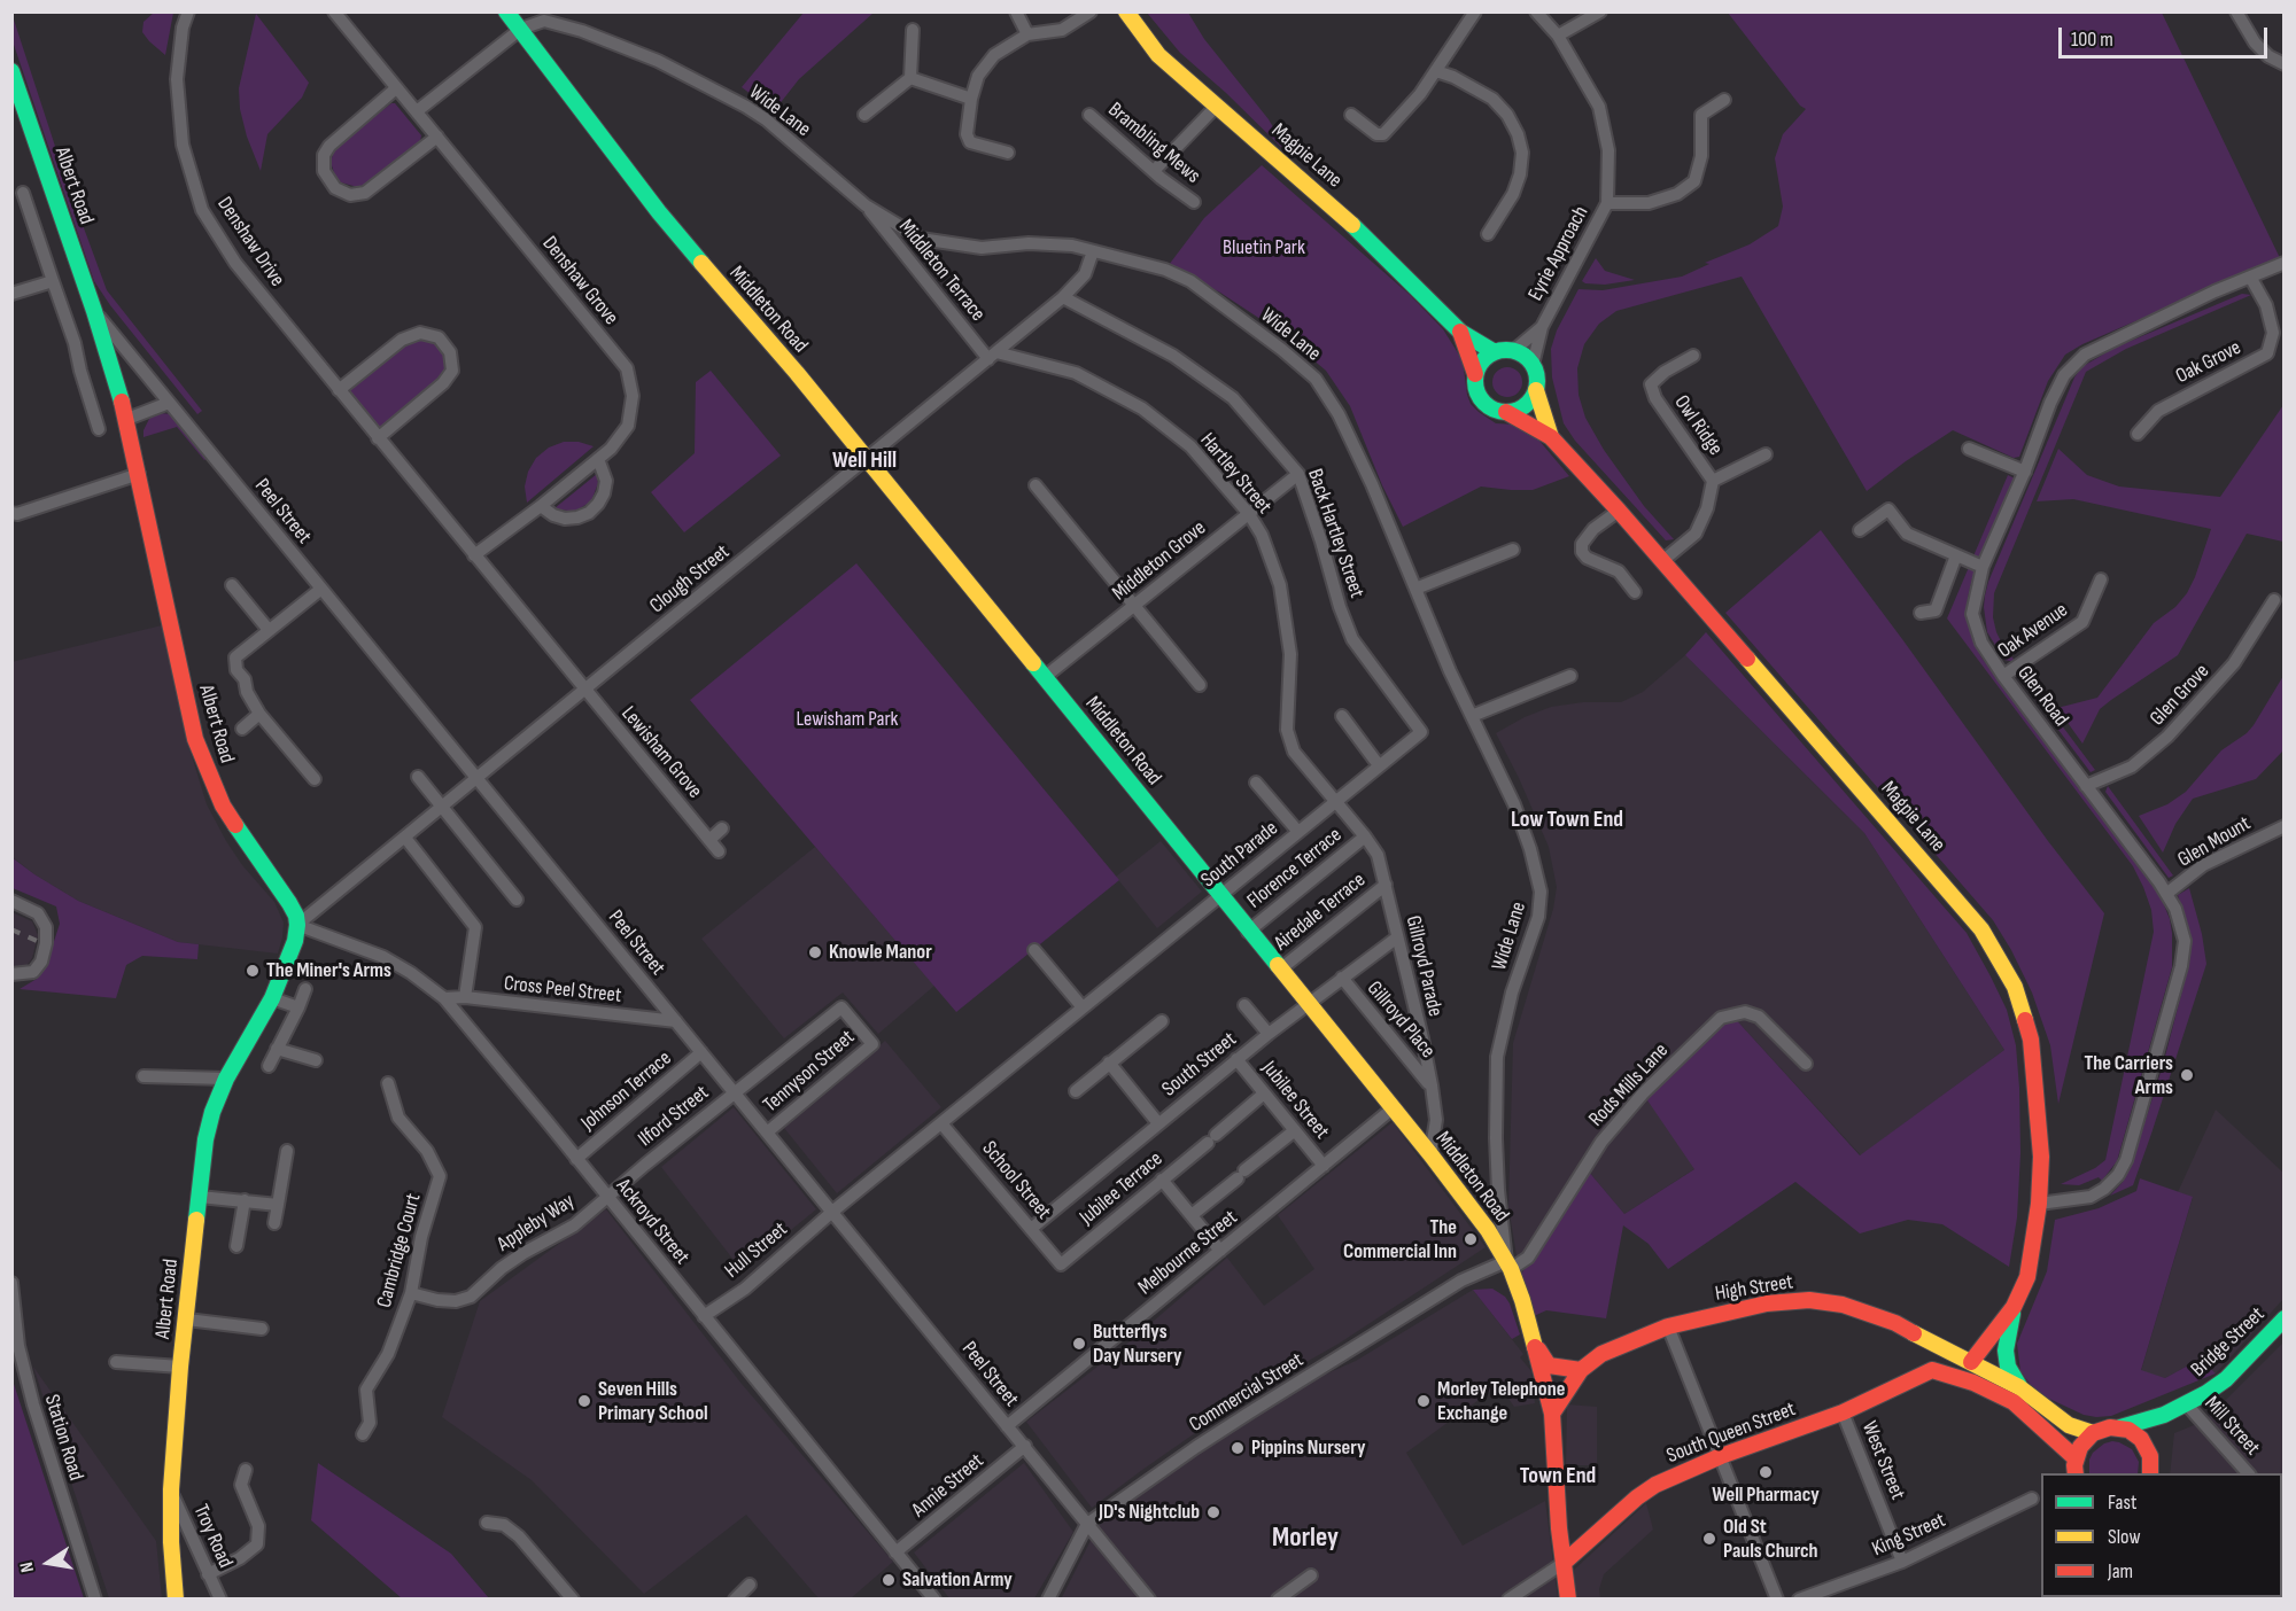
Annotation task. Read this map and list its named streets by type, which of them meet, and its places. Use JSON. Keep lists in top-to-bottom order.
{
  "streets": {
    "street": [
      "Wide Lane",
      "Brambling Mews",
      "Magpie Lane",
      "Albert Road",
      "Denshaw Drive",
      "Eyrie Approach",
      "Middleton Terrace",
      "Denshaw Grove",
      "Middleton Road",
      "Oak Grove",
      "Owl Ridge",
      "Hartley Street",
      "Peel Street",
      "Back Hartley Street",
      "Middleton Grove",
      "Clough Street",
      "Oak Avenue",
      "Glen Grove",
      "Glen Road",
      "Lewisham Grove",
      "Glen Mount",
      "South Parade",
      "Florence Terrace",
      "Airedale Terrace",
      "Gillroyd Parade",
      "Cross Peel Street",
      "Gillroyd Place",
      "South Street",
      "Tennyson Street",
      "Rods Mills Lane",
      "Johnson Terrace",
      "Jubilee Street",
      "Ilford Street",
      "School Street",
      "Jubilee Terrace",
      "Ackroyd Street",
      "Appleby Way",
      "Cambridge Court",
      "Hull Street",
      "Melbourne Street",
      "High Street",
      "Bridge Street",
      "Commercial Street",
      "Mill Street",
      "South Queen Street",
      "Station Road",
      "West Street",
      "Annie Street",
      "King Street",
      "Troy Road"
    ]
  },
  "crossings": [
    ["Wide Lane", "Middleton Terrace"],
    ["Wide Lane", "Denshaw Grove"],
    ["Wide Lane", "Middleton Road"],
    ["Wide Lane", "Clough Street"],
    ["Wide Lane", "Rods Mills Lane"],
    ["Wide Lane", "Commercial Street"],
    ["Magpie Lane", "Eyrie Approach"],
    ["Magpie Lane", "Owl Ridge"],
    ["Magpie Lane", "Glen Road"],
    ["Magpie Lane", "High Street"],
    ["Albert Road", "Peel Street"],
    ["Albert Road", "Clough Street"],
    ["Albert Road", "Ackroyd Street"],
    ["Albert Road", "Troy Road"],
    ["Denshaw Drive", "Denshaw Grove"],
    ["Denshaw Drive", "Clough Street"],
    ["Denshaw Drive", "Lewisham Grove"],
    ["Middleton Terrace", "Hartley Street"],
    ["Middleton Terrace", "Clough Street"],
    ["Middleton Road", "Middleton Grove"],
    ["Middleton Road", "Clough Street"],
    ["Middleton Road", "South Parade"],
    ["Middleton Road", "Florence Terrace"],
    ["Middleton Road", "Airedale Terrace"],
    ["Middleton Road", "Gillroyd Parade"],
    ["Middleton Road", "South Street"],
    ["Middleton Road", "Rods Mills Lane"],
    ["Middleton Road", "Melbourne Street"],
    ["Middleton Road", "High Street"],
    ["Middleton Road", "Commercial Street"],
    ["Middleton Road", "South Queen Street"],
    ["Oak Grove", "Glen Road"],
    ["Hartley Street", "Middleton Grove"],
    ["Hartley Street", "Clough Street"],
    ["Hartley Street", "South Parade"],
    ["Hartley Street", "Gillroyd Parade"],
    ["Peel Street", "Clough Street"],
    ["Peel Street", "South Parade"],
    ["Peel Street", "Cross Peel Street"],
    ["Peel Street", "Tennyson Street"],
    ["Peel Street", "Johnson Terrace"],
    ["Peel Street", "Ilford Street"],
    ["Peel Street", "Hull Street"],
    ["Peel Street", "Melbourne Street"],
    ["Peel Street", "Commercial Street"],
    ["Peel Street", "Annie Street"],
    ["Back Hartley Street", "Middleton Grove"],
    ["Back Hartley Street", "Clough Street"],
    ["Back Hartley Street", "South Parade"],
    ["Clough Street", "Lewisham Grove"],
    ["Clough Street", "Ackroyd Street"],
    ["Oak Avenue", "Glen Road"],
    ["Glen Grove", "Glen Road"],
    ["Glen Road", "Glen Mount"],
    ["South Parade", "Gillroyd Parade"],
    ["South Parade", "School Street"],
    ["South Parade", "Hull Street"],
    ["Florence Terrace", "Gillroyd Parade"],
    ["Airedale Terrace", "Gillroyd Parade"],
    ["Gillroyd Parade", "Gillroyd Place"],
    ["Gillroyd Parade", "South Street"],
    ["Cross Peel Street", "Ackroyd Street"],
    ["Gillroyd Place", "South Street"],
    ["South Street", "Jubilee Street"],
    ["South Street", "School Street"],
    ["Tennyson Street", "Ilford Street"],
    ["Rods Mills Lane", "Commercial Street"],
    ["Johnson Terrace", "Ackroyd Street"],
    ["Jubilee Street", "Jubilee Terrace"],
    ["Jubilee Street", "Melbourne Street"],
    ["Ilford Street", "Ackroyd Street"],
    ["Ilford Street", "Appleby Way"],
    ["School Street", "Jubilee Terrace"],
    ["Ackroyd Street", "Appleby Way"],
    ["Ackroyd Street", "Hull Street"],
    ["Ackroyd Street", "Annie Street"],
    ["Appleby Way", "Cambridge Court"],
    ["High Street", "Bridge Street"],
    ["Bridge Street", "Mill Street"],
    ["South Queen Street", "West Street"],
    ["West Street", "King Street"]
  ],
  "districts": [
    "Well Hill",
    "Low Town End",
    "Town End",
    "Morley"
  ],
  "parks": ["Bluetin Park", "Lewisham Park"],
  "places": [
    "Knowle Manor",
    "The Miner's Arms",
    "The Carriers Arms",
    "The Commercial Inn",
    "Butterflys Day Nursery",
    "Seven Hills Primary School",
    "Morley Telephone Exchange",
    "Pippins Nursery",
    "Well Pharmacy",
    "JD's Nightclub",
    "Old St Pauls Church",
    "Salvation Army"
  ],
  "legend": ["Fast", "Slow", "Jam"],
  "scale_bar": "100 m",
  "north": "left"
}
